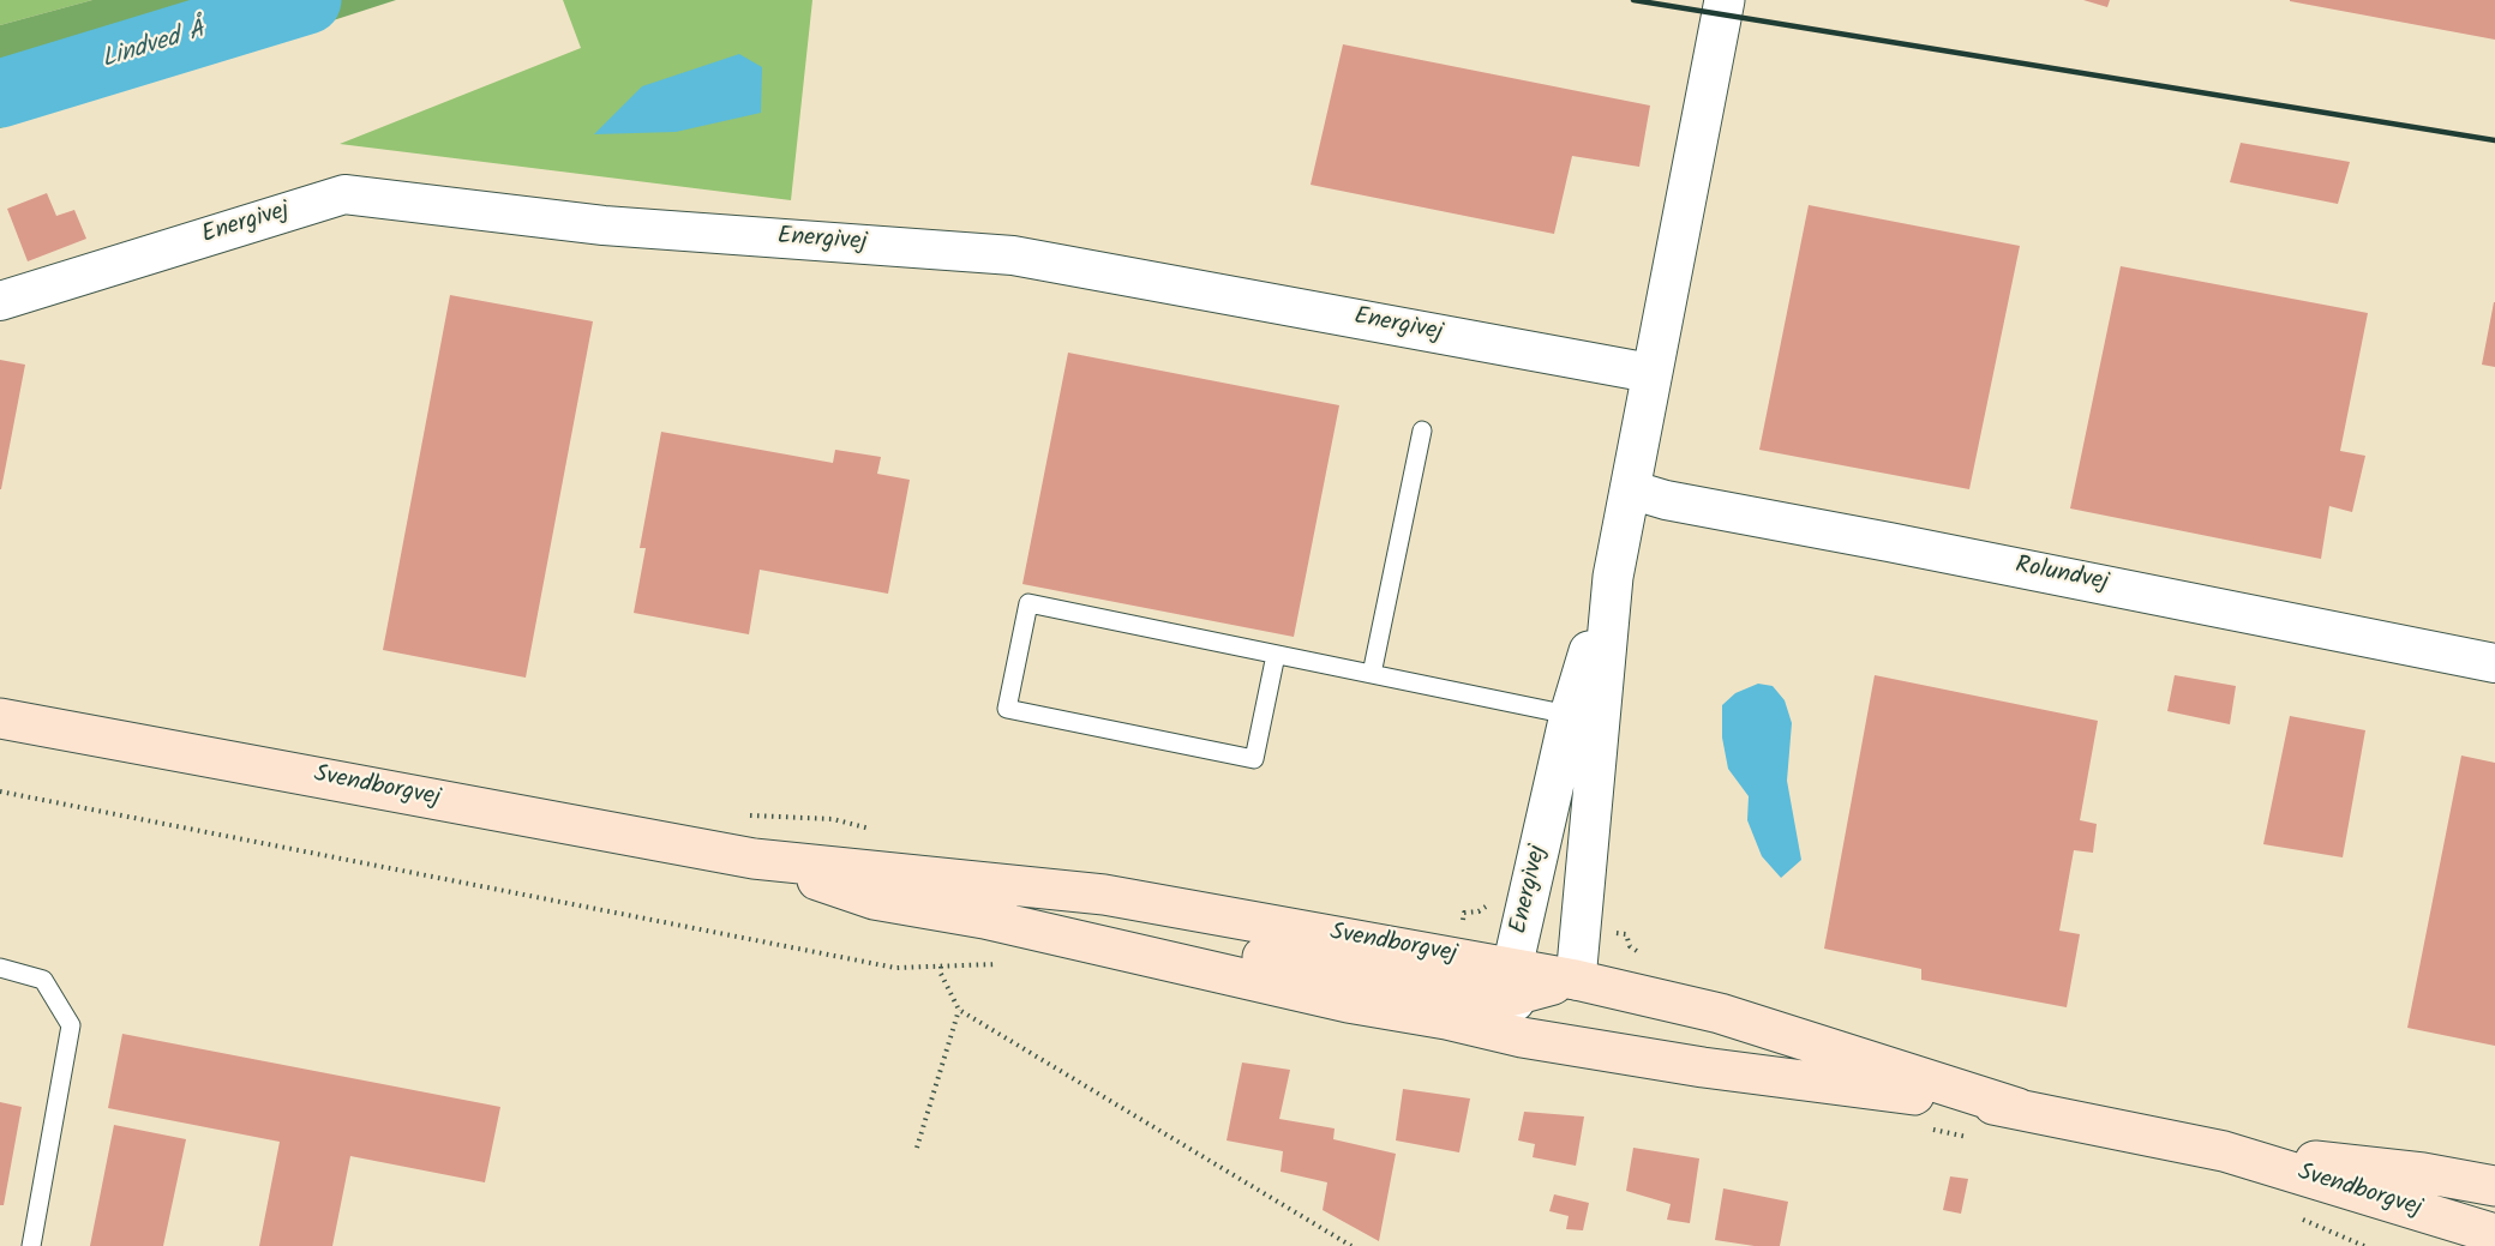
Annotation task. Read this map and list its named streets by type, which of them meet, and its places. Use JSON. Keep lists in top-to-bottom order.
{
  "streets": {
    "main road": ["Svendborgvej"],
    "street": ["Energivej", "Rolundvej"]
  },
  "crossings": [
    ["Energivej", "Rolundvej"],
    ["Energivej", "Svendborgvej"]
  ],
  "water": ["Lindved Å"]
}
